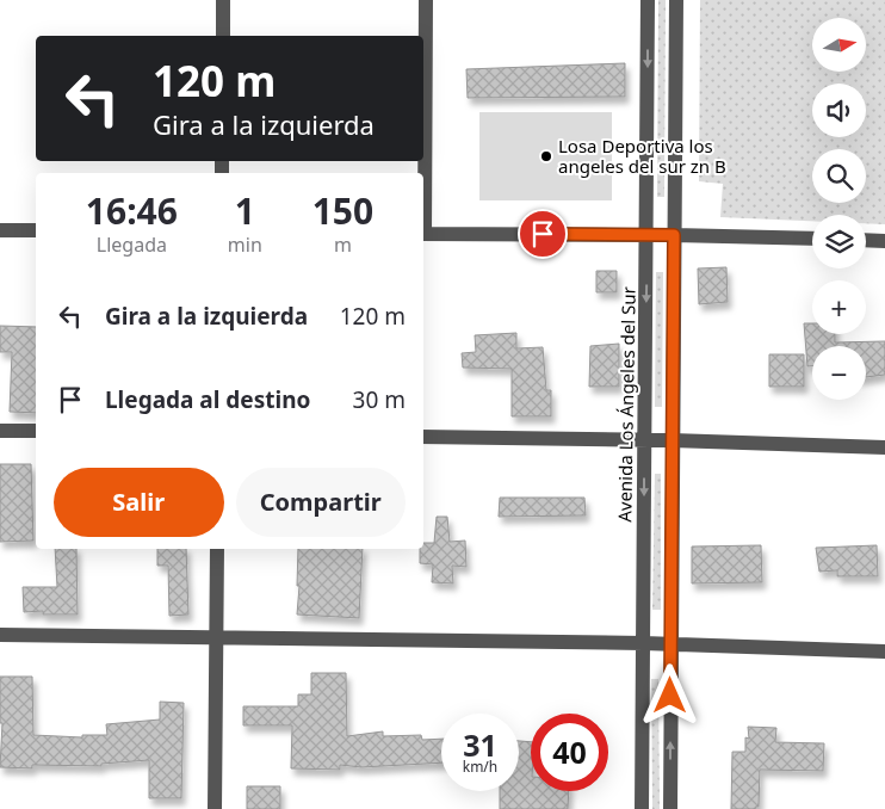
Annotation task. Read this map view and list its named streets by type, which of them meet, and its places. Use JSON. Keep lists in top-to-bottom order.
{
  "streets": {
    "street": ["Avenida Los Ángeles del Sur"]
  },
  "places": ["Losa Deportiva los angeles del sur zn B"],
  "north": "right",
  "page": {
    "map_buttons": ["+", "−"],
    "turn": ["120 m", "Gira a la izquierda"],
    "eta": [
      "16:46",
      "Llegada",
      "1",
      "min",
      "150",
      "m"
    ],
    "list": [
      {
        "name": "Gira a la izquierda",
        "value": "120 m"
      },
      {
        "name": "Llegada al destino",
        "value": "30 m"
      }
    ],
    "buttons": ["Salir", "Compartir"],
    "speed": "31 km/h",
    "limit": "40"
  }
}
